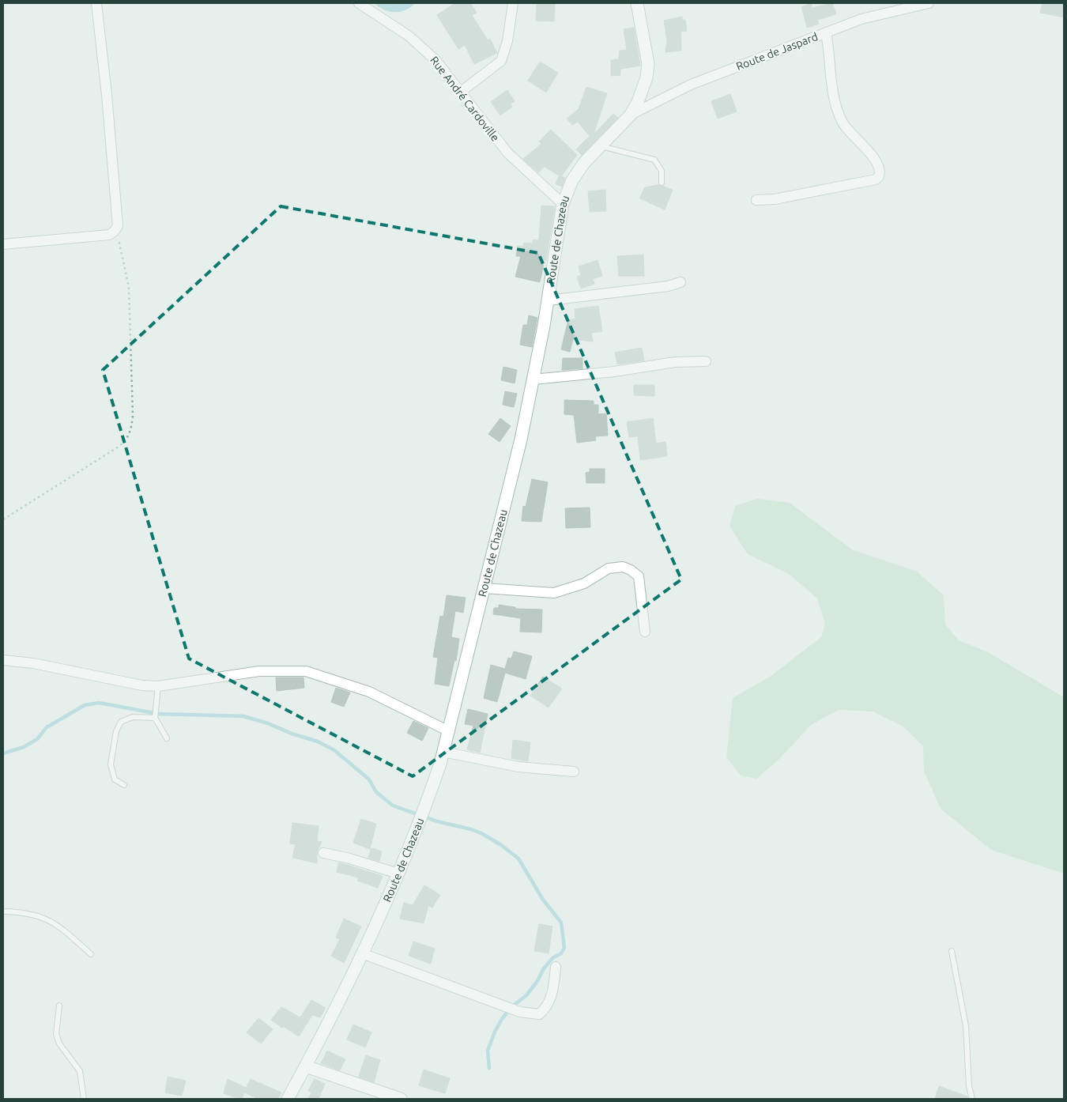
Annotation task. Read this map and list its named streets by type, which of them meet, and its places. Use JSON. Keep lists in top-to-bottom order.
{
  "streets": {
    "main road": ["Route de Chazeau"],
    "street": ["Route de Jaspard", "Rue André Cardoville"]
  },
  "crossings": [
    ["Route de Jaspard", "Route de Chazeau"],
    ["Rue André Cardoville", "Route de Chazeau"]
  ]
}
